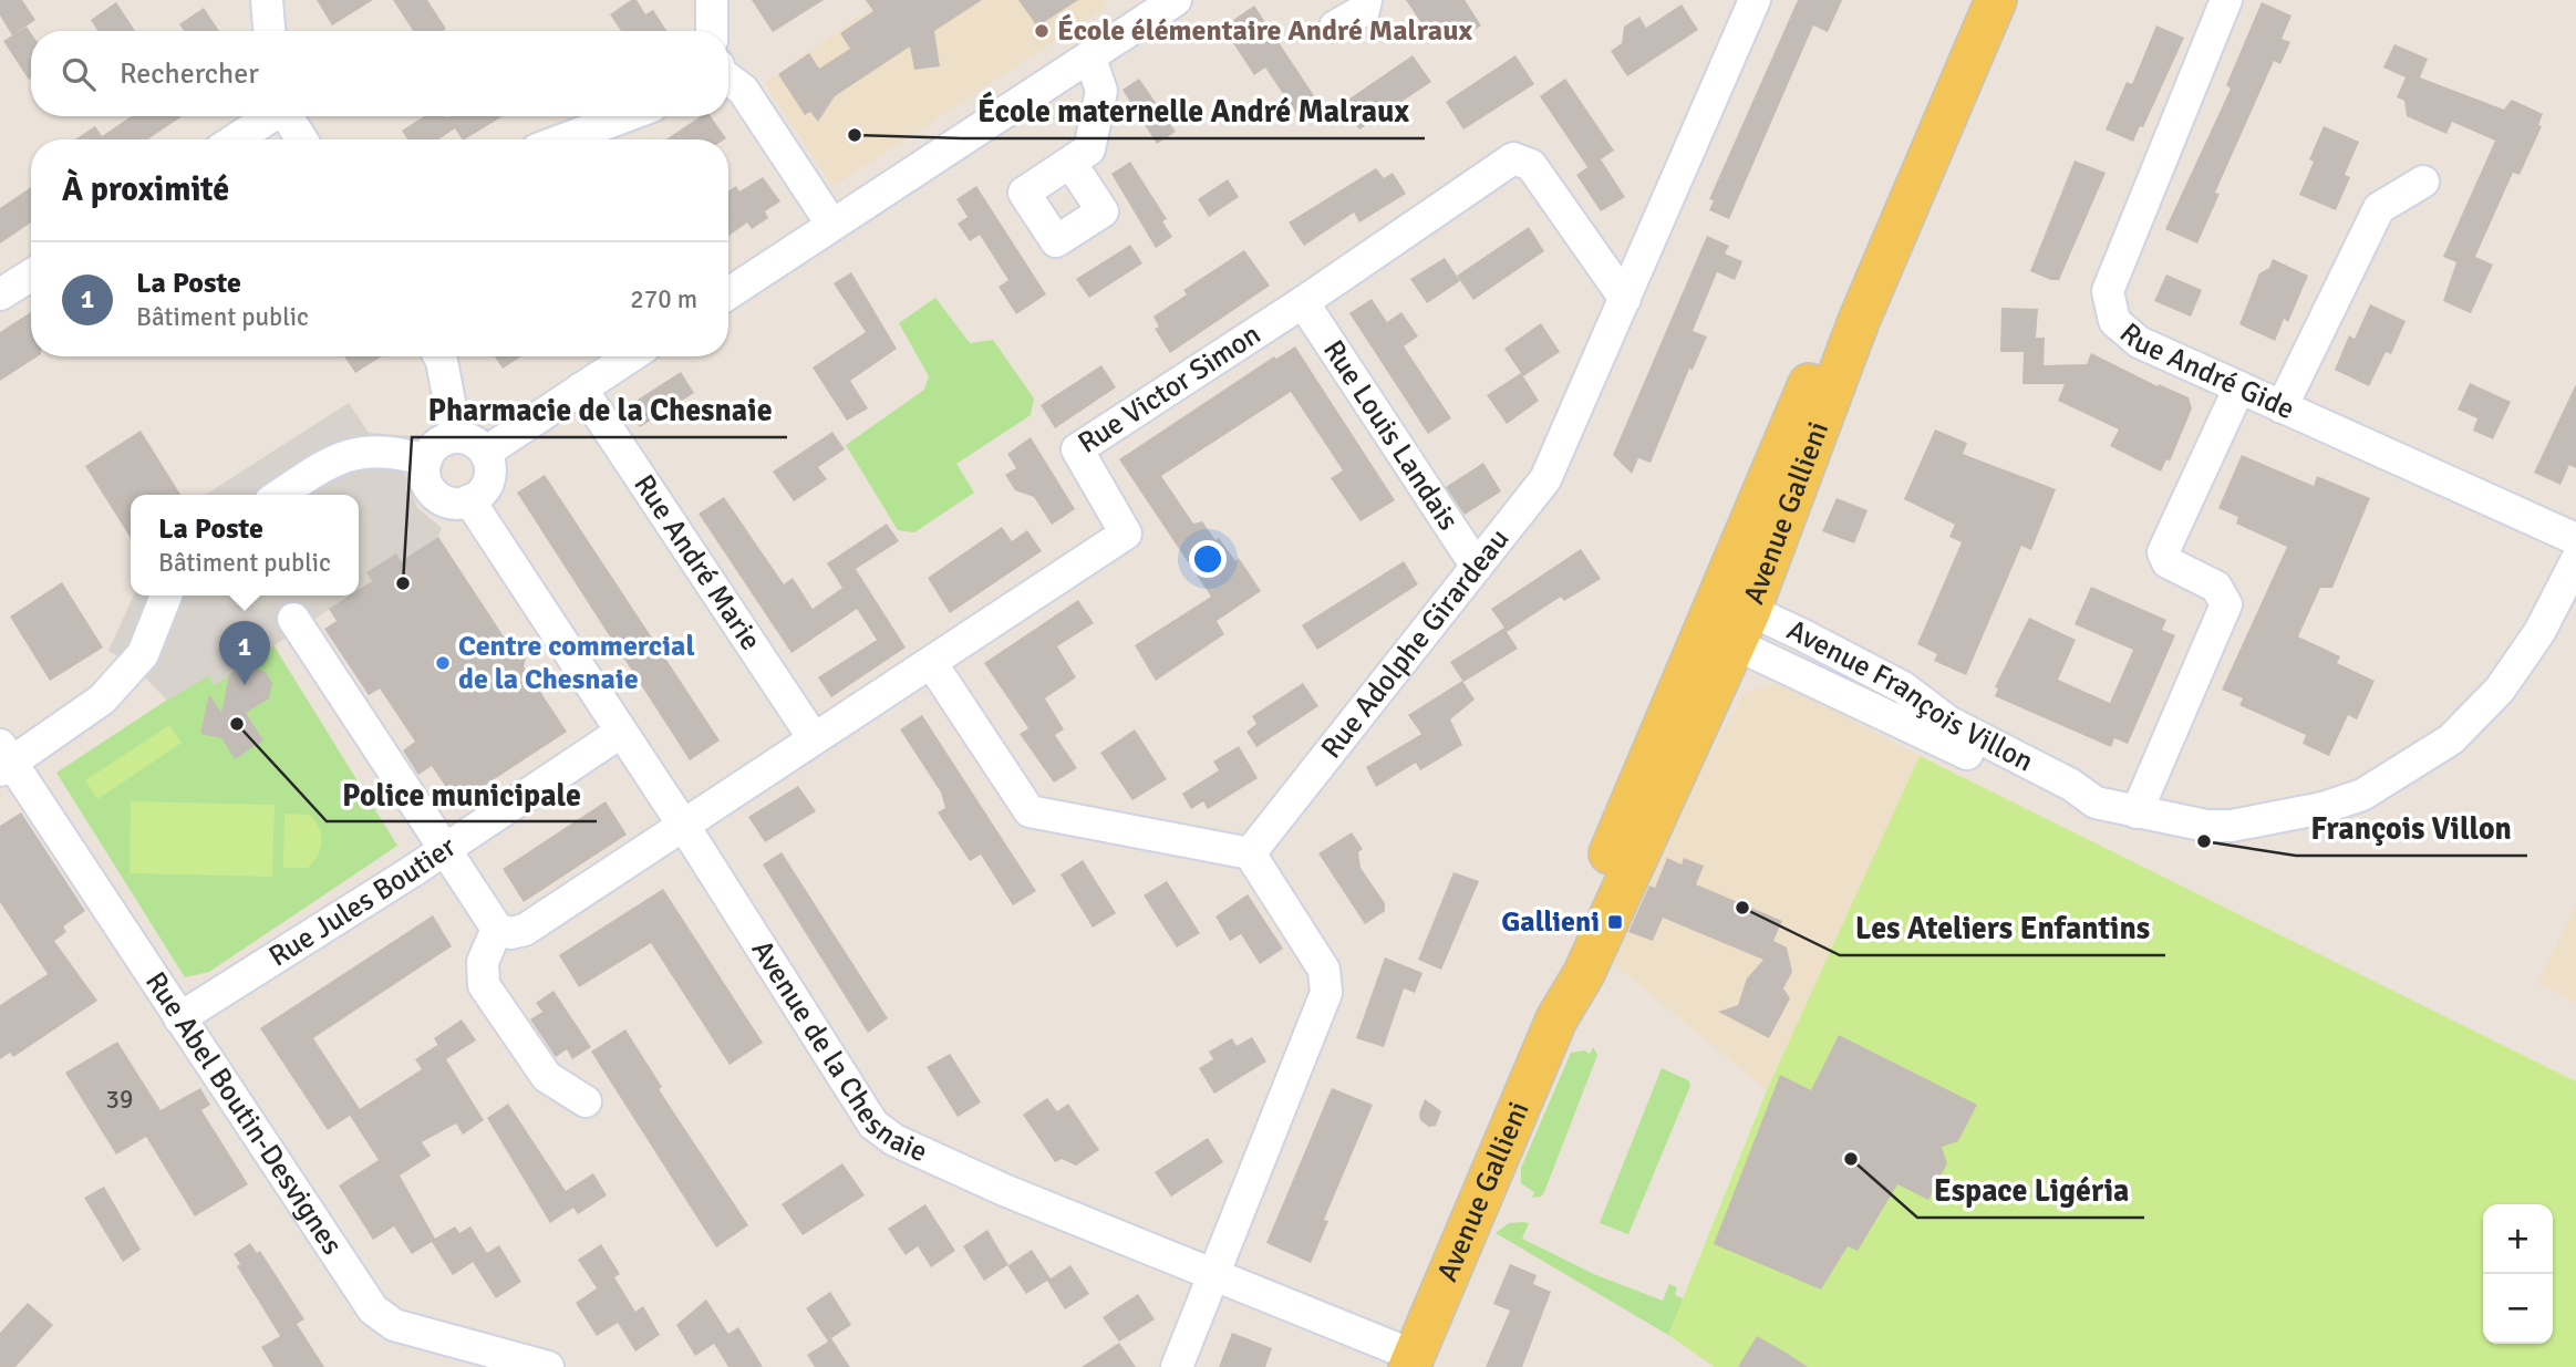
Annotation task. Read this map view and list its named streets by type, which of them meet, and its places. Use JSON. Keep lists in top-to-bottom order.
{
  "streets": {
    "main road": ["Avenue Gallieni"],
    "street": [
      "Rue André Gide",
      "Rue Victor Simon",
      "Rue Louis Landais",
      "Rue André Marie",
      "Rue Adolphe Girardeau",
      "Avenue François Villon",
      "Rue Jules Boutier",
      "Avenue de la Chesnaie",
      "Rue Abel Boutin-Desvignes"
    ]
  },
  "crossings": [
    ["Rue Victor Simon", "Rue Louis Landais"],
    ["Rue Victor Simon", "Rue André Marie"],
    ["Rue Victor Simon", "Rue Adolphe Girardeau"],
    ["Rue Victor Simon", "Avenue de la Chesnaie"],
    ["Rue Louis Landais", "Rue Adolphe Girardeau"],
    ["Avenue Gallieni", "Avenue François Villon"],
    ["Avenue Gallieni", "Avenue de la Chesnaie"],
    ["Rue Jules Boutier", "Avenue de la Chesnaie"],
    ["Rue Jules Boutier", "Rue Abel Boutin-Desvignes"]
  ],
  "places": {
    "other": [
      "École élémentaire André Malraux",
      "École maternelle André Malraux",
      "Pharmacie de la Chesnaie",
      "Centre commercial de la Chesnaie",
      "Police municipale",
      "François Villon",
      "Les Ateliers Enfantins",
      "Espace Ligéria"
    ],
    "transit": ["Gallieni"]
  },
  "house_numbers": ["39"],
  "page": {
    "search": "Rechercher",
    "heading": "À proximité",
    "list": [
      {
        "mark": "1",
        "name": "La Poste",
        "note": "Bâtiment public",
        "value": "270 m"
      }
    ],
    "popup": ["La Poste", "Bâtiment public"],
    "pins": "1",
    "map_buttons": ["+", "−"]
  }
}
